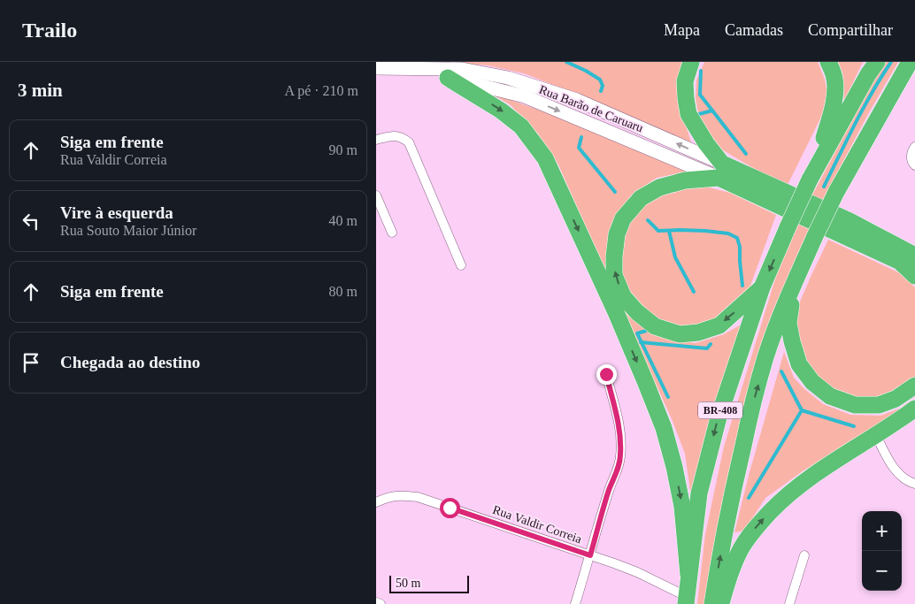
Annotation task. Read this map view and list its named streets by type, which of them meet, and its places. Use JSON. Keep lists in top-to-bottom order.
{
  "streets": {
    "highway": ["BR-408"],
    "street": ["Rua Barão de Caruaru", "Rua Valdir Correia"]
  },
  "crossings": [
    ["BR-408", "Rua Valdir Correia"]
  ],
  "scale_bar": "50 m",
  "page": {
    "header": "Trailo",
    "nav": ["Mapa", "Camadas", "Compartilhar"],
    "heading": ["3 min", "A pé · 210 m"],
    "list": [
      ["Siga em frente", "Rua Valdir Correia", "90 m"],
      ["Vire à esquerda", "Rua Souto Maior Júnior", "40 m"],
      ["Siga em frente", "80 m"],
      "Chegada ao destino"
    ],
    "map_buttons": ["+", "−"],
    "scale": "50 m"
  }
}
